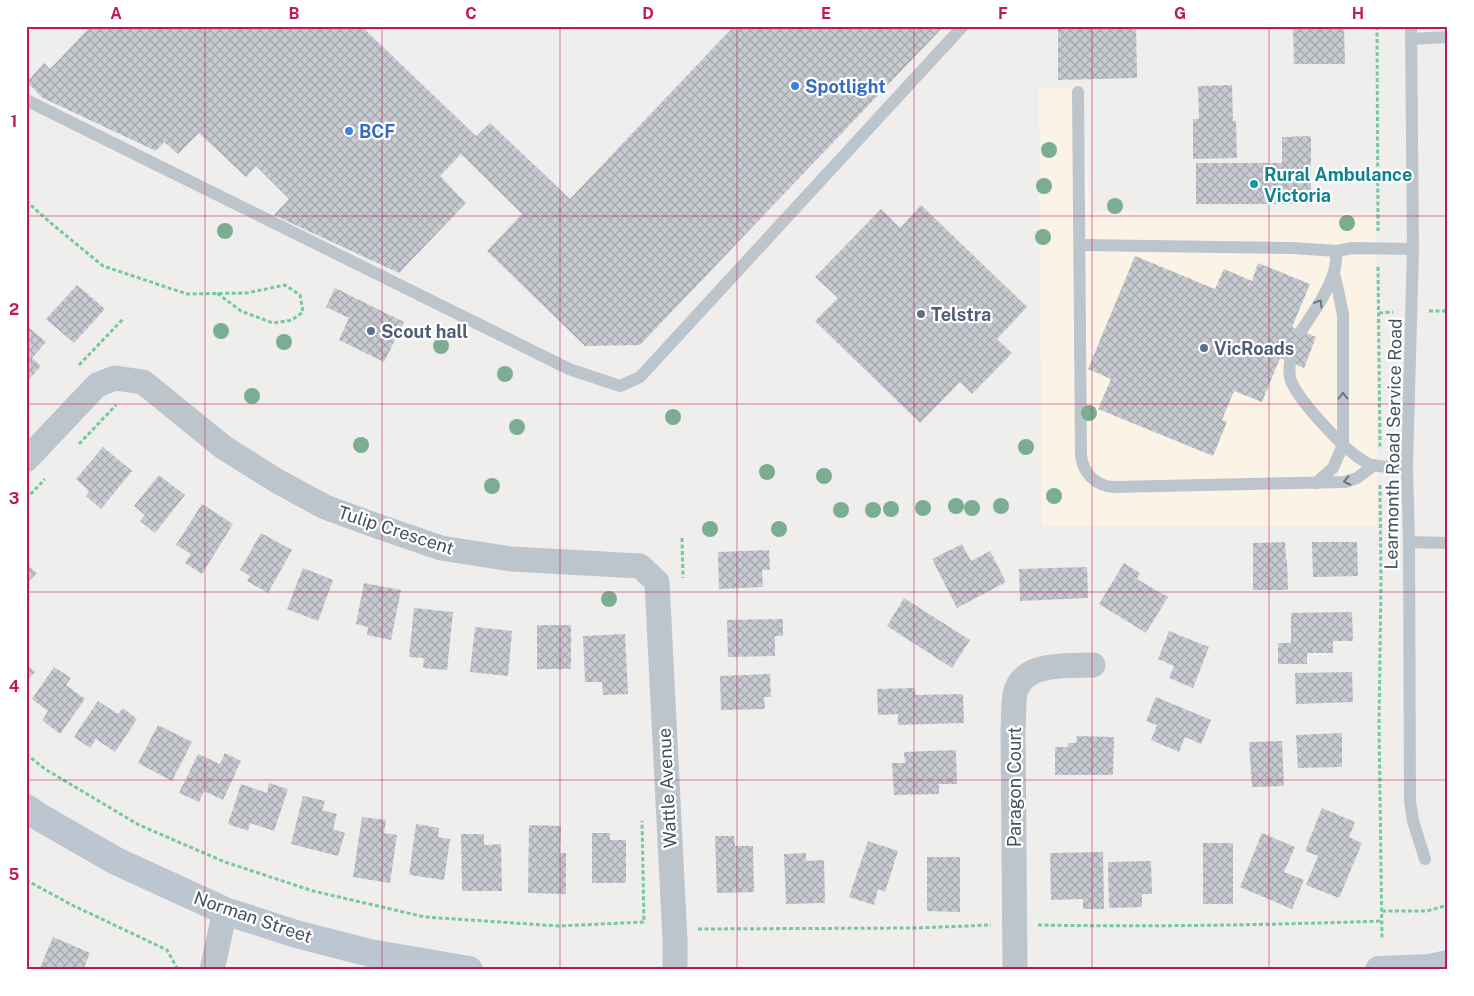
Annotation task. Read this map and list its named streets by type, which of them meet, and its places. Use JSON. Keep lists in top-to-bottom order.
{
  "streets": {
    "main road": ["Norman Street"],
    "street": ["Tulip Crescent", "Paragon Court", "Wattle Avenue"],
    "lane": ["Learmonth Road Service Road"]
  },
  "crossings": [
    ["Tulip Crescent", "Wattle Avenue"]
  ],
  "places": [
    "Spotlight",
    "BCF",
    "Rural Ambulance Victoria",
    "Telstra",
    "Scout hall",
    "VicRoads"
  ],
  "grid": {
    "columns": [
      "A",
      "B",
      "C",
      "D",
      "E",
      "F",
      "G",
      "H"
    ],
    "rows": [
      "1",
      "2",
      "3",
      "4",
      "5"
    ]
  }
}
